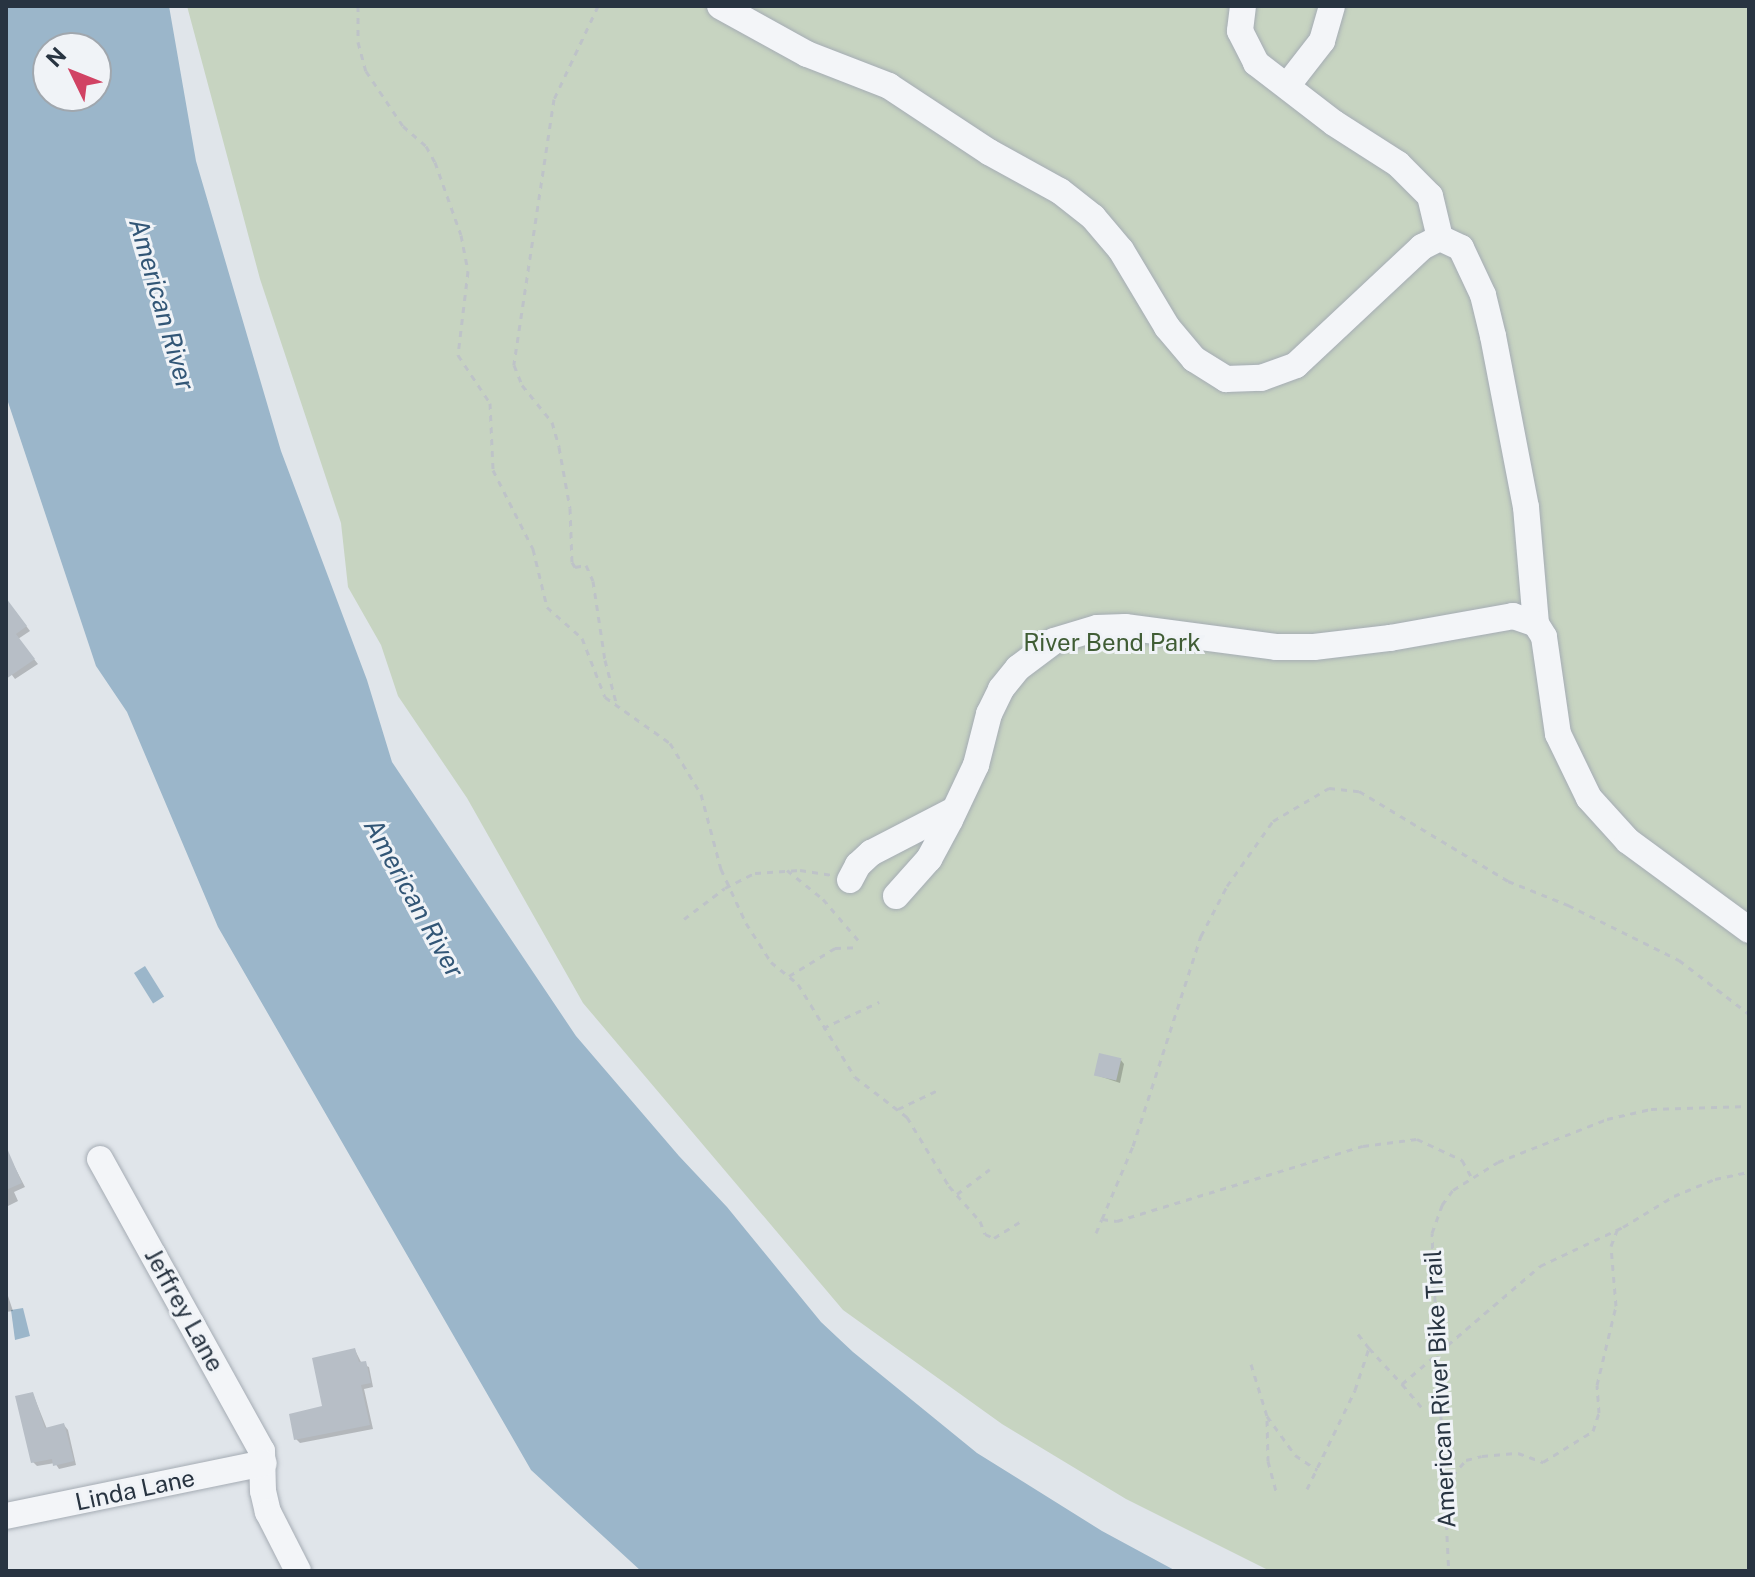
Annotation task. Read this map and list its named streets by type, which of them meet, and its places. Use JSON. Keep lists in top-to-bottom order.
{
  "streets": {
    "street": ["Jeffrey Lane", "Linda Lane"],
    "path": ["American River Bike Trail"]
  },
  "crossings": [
    ["Jeffrey Lane", "Linda Lane"]
  ],
  "water": ["American River"],
  "parks": ["River Bend Park"],
  "north": "top left"
}
